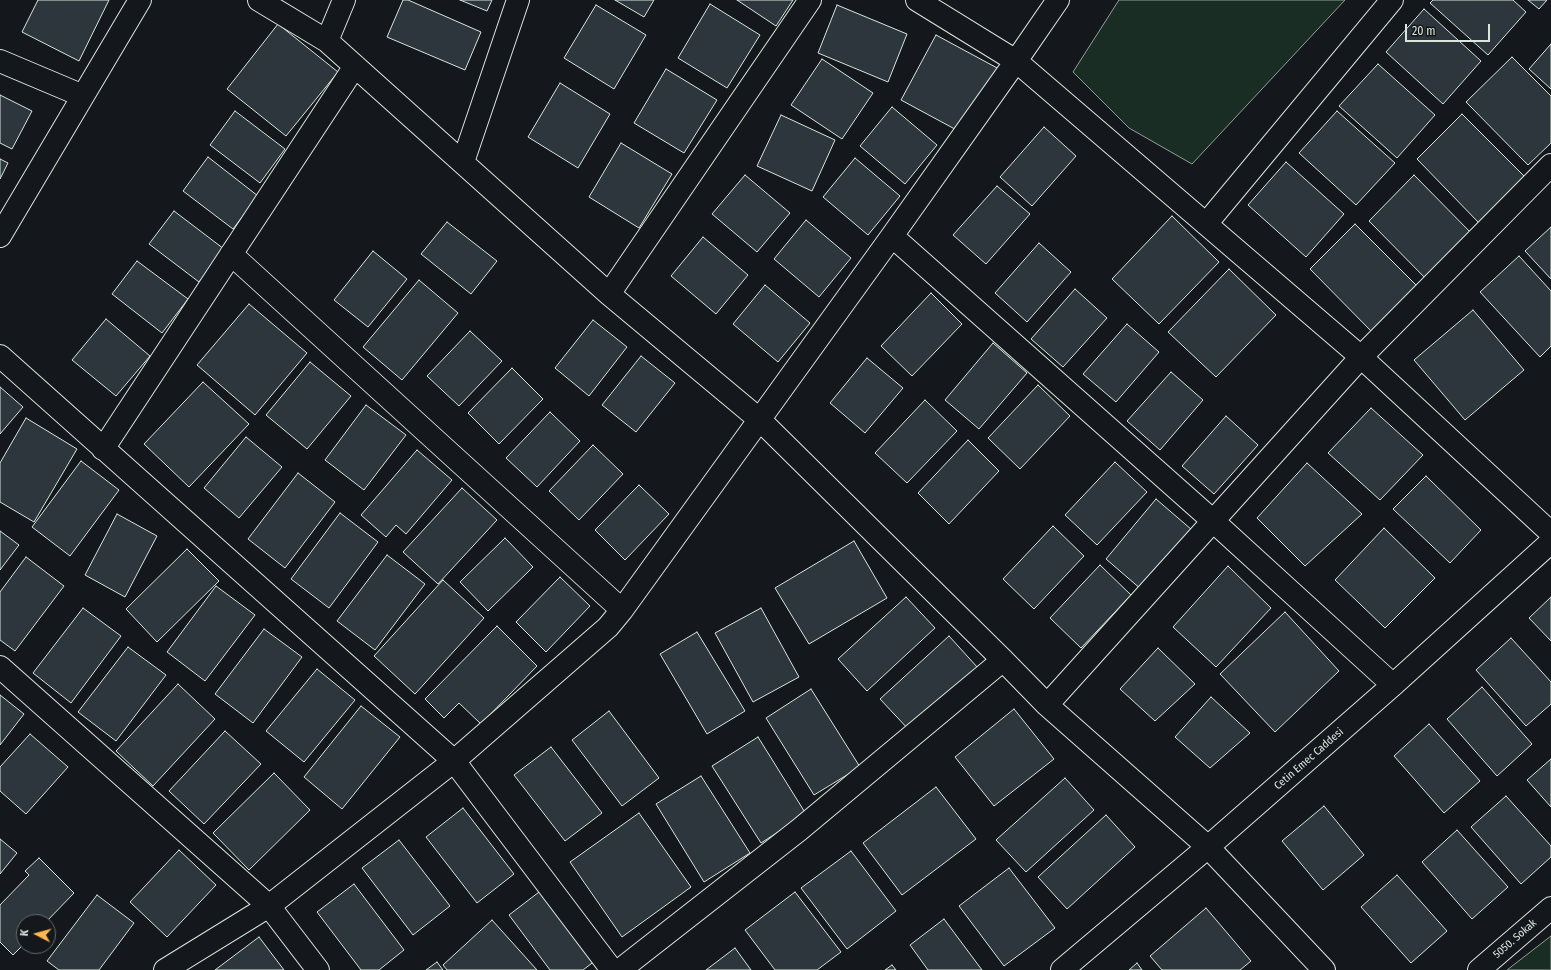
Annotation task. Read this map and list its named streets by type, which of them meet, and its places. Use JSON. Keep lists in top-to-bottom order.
{
  "streets": {
    "street": ["Cetin Emec Caddesi", "5050. Sokak"]
  },
  "scale_bar": "20 m",
  "north": "left"
}
